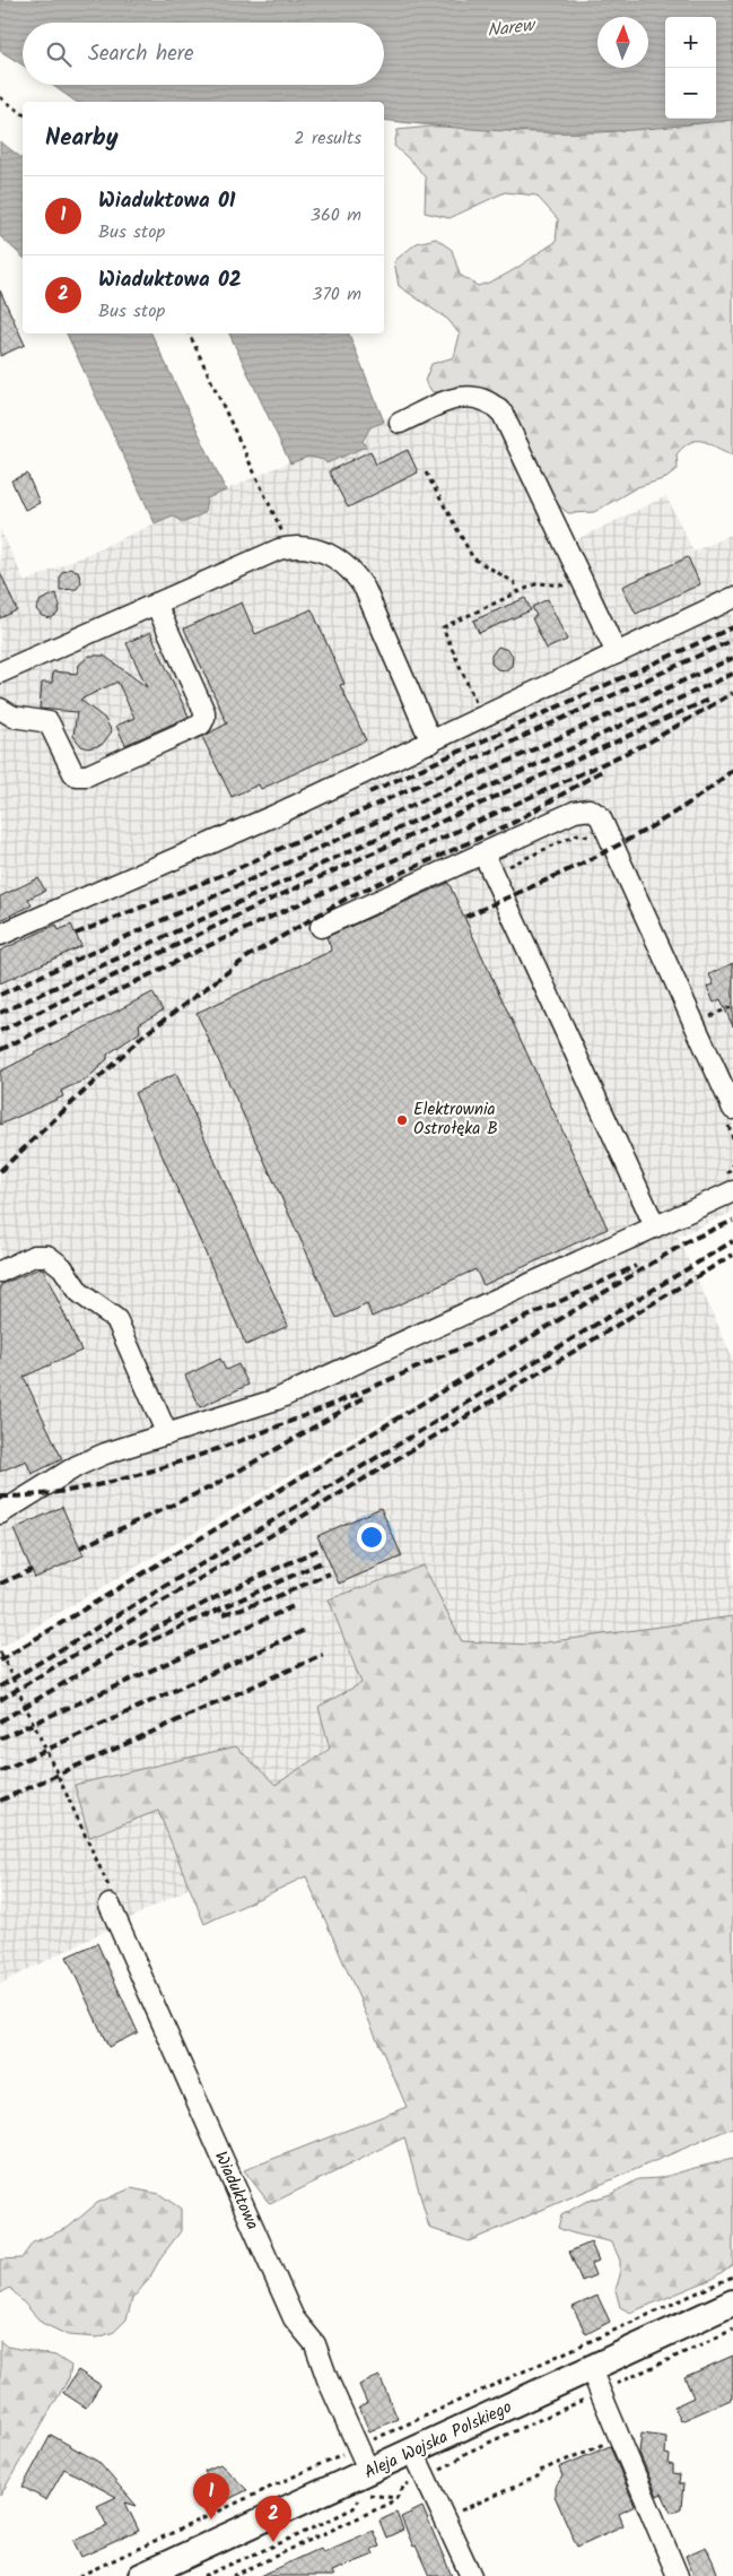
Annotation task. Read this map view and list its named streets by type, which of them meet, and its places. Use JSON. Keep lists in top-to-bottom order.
{
  "streets": {
    "main road": ["Aleja Wojska Polskiego"],
    "street": ["Wiaduktowa"]
  },
  "crossings": [
    ["Wiaduktowa", "Aleja Wojska Polskiego"]
  ],
  "water": ["Narew"],
  "places": ["Elektrownia Ostrołęka B"],
  "north": "top",
  "page": {
    "map_buttons": ["+", "−"],
    "search": "Search here",
    "heading": ["Nearby", "2 results"],
    "list": [
      {
        "mark": "1",
        "name": "Wiaduktowa 01",
        "note": "Bus stop",
        "value": "360 m"
      },
      {
        "mark": "2",
        "name": "Wiaduktowa 02",
        "note": "Bus stop",
        "value": "370 m"
      }
    ],
    "pins": ["1", "2"]
  }
}
